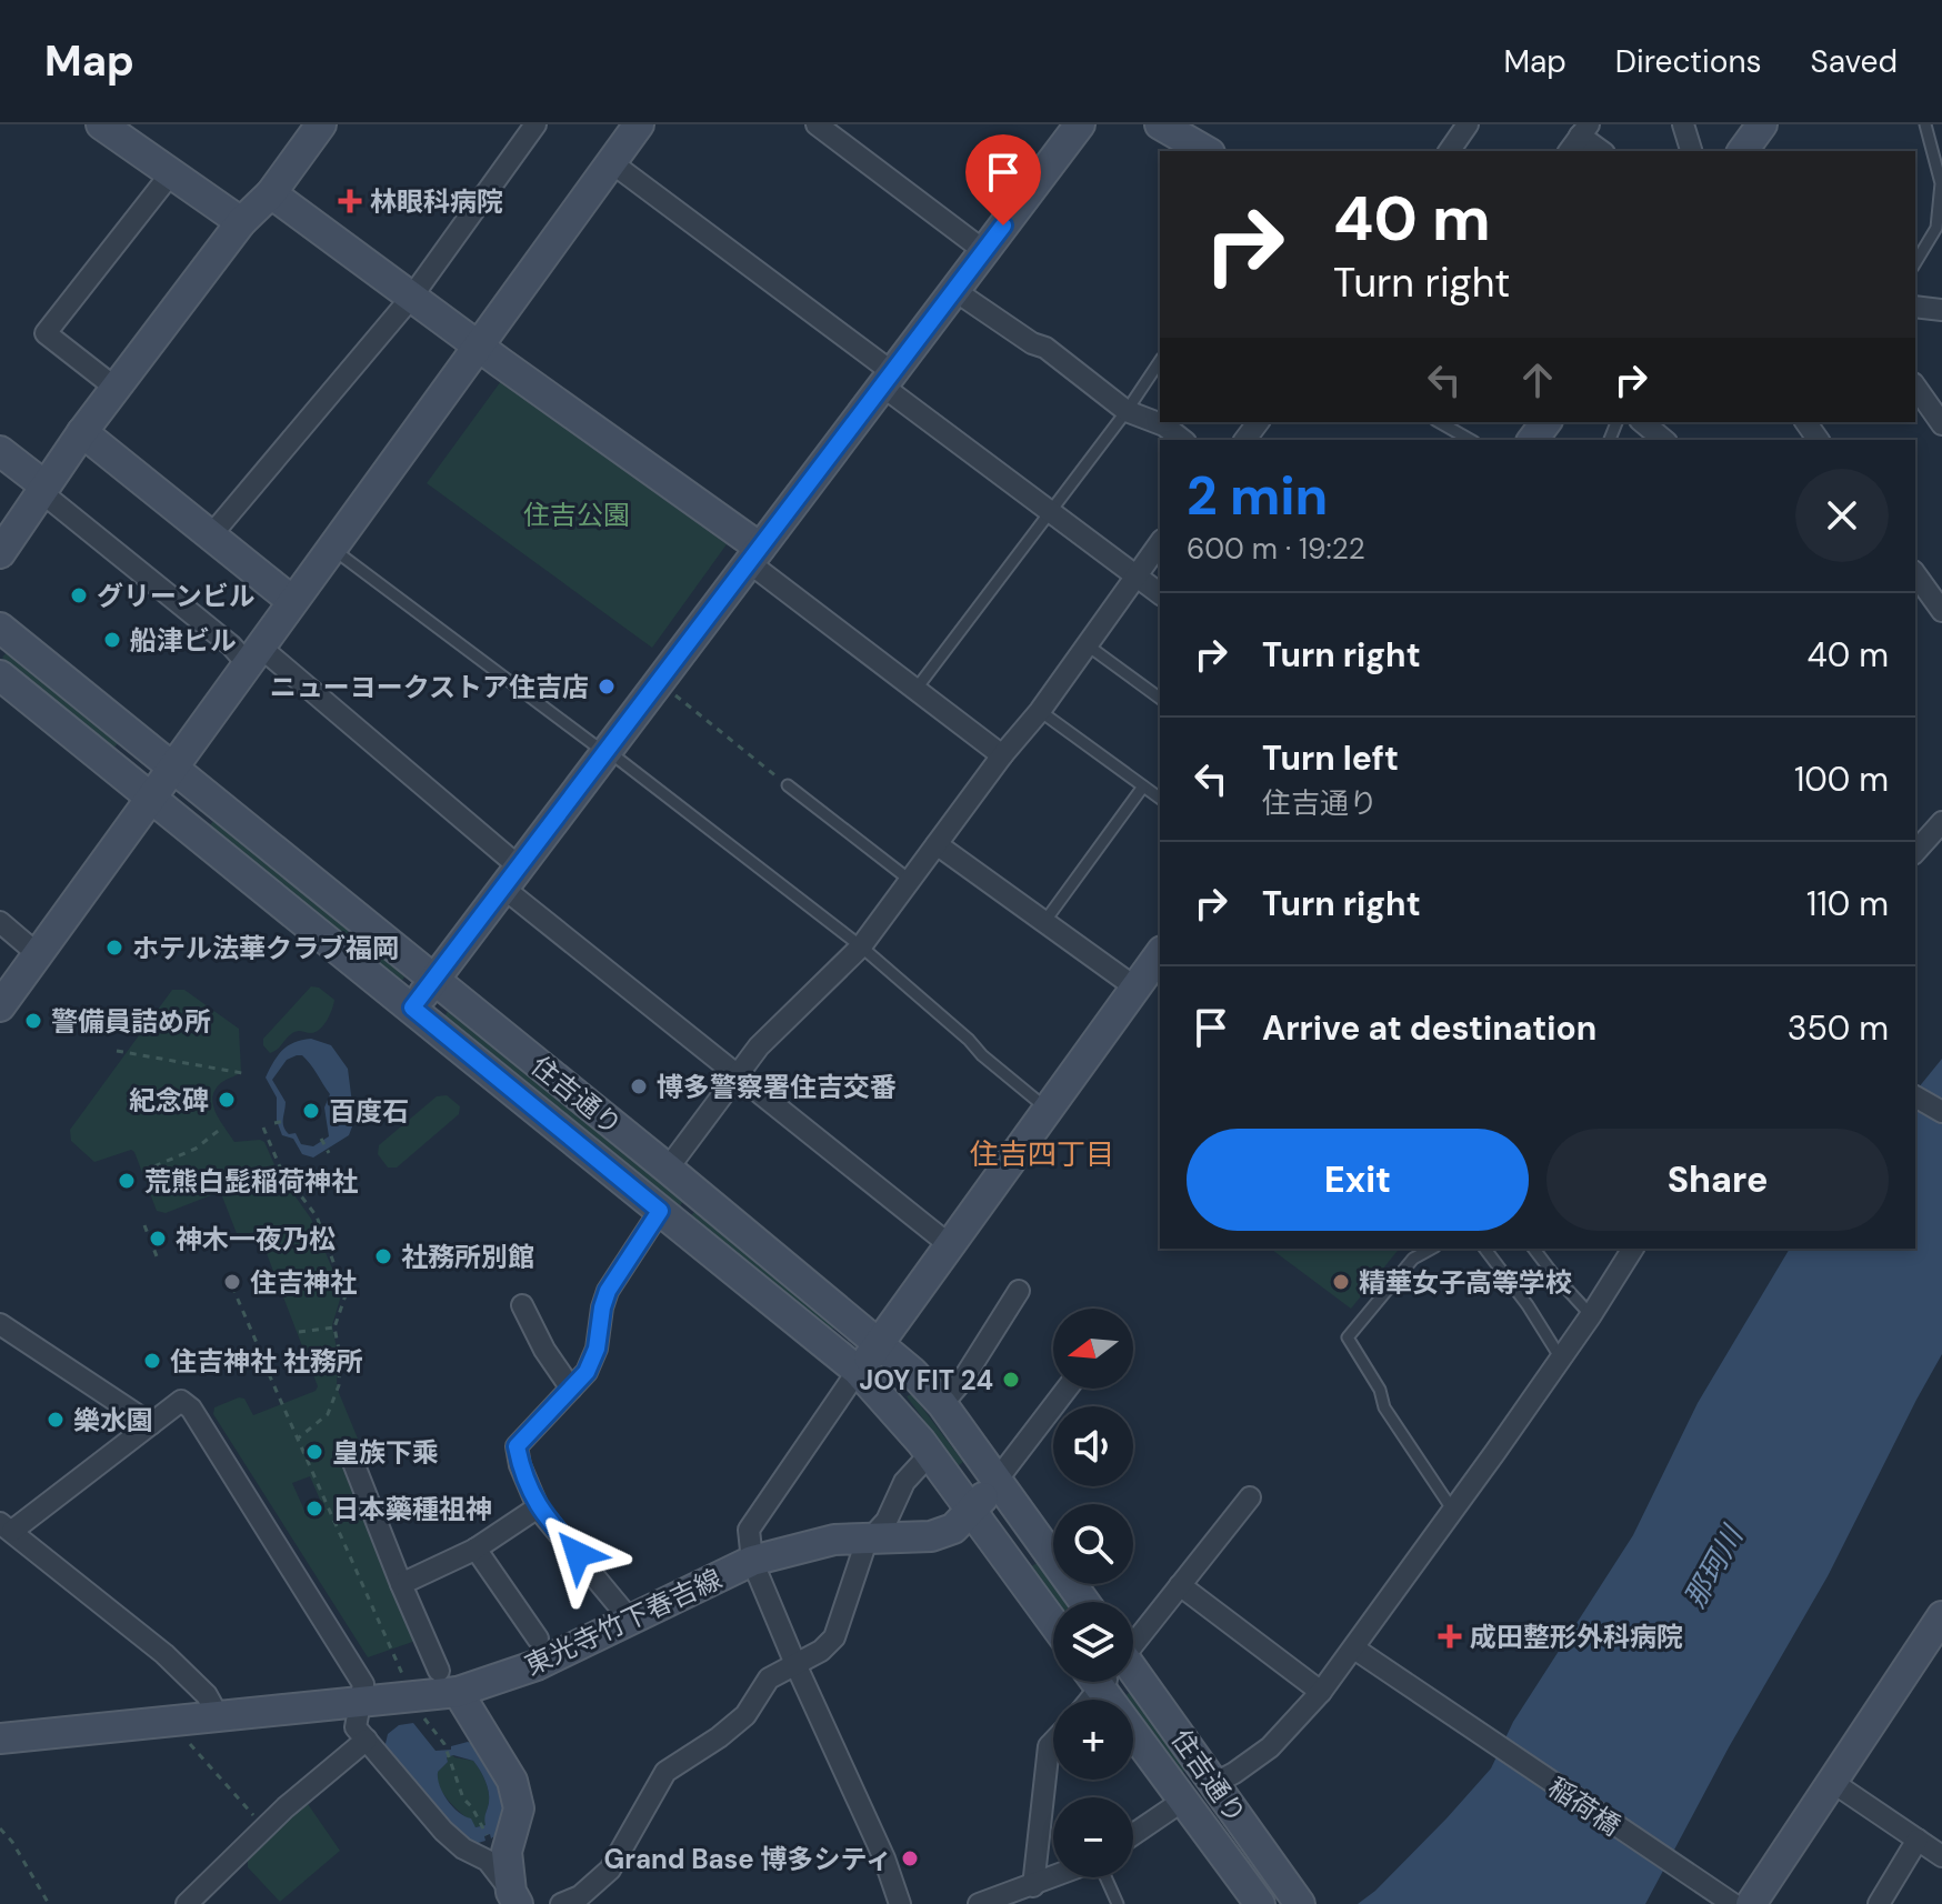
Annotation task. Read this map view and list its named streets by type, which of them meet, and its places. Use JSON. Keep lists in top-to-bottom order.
{
  "streets": {
    "street": ["住吉通り", "東光寺竹下春吉線", "稲荷橋"]
  },
  "crossings": [
    ["住吉通り", "東光寺竹下春吉線"]
  ],
  "districts": ["住吉四丁目"],
  "water": ["那珂川"],
  "parks": ["住吉公園"],
  "places": {
    "health": ["林眼科病院", "成田整形外科病院"],
    "other": [
      "グリーンビル",
      "船津ビル",
      "ニューヨークストア住吉店",
      "ホテル法華クラブ福岡",
      "警備員詰め所",
      "博多警察署住吉交番",
      "紀念碑",
      "百度石",
      "荒熊白髭稲荷神社",
      "神木一夜乃松",
      "社務所別館",
      "住吉神社",
      "精華女子高等学校",
      "住吉神社 社務所",
      "JOY FIT 24",
      "樂水園",
      "皇族下乘",
      "日本藥種祖神",
      "Grand Base 博多シティ"
    ]
  },
  "north": "left",
  "page": {
    "header": "Map",
    "nav": ["Map", "Directions", "Saved"],
    "turn": ["40 m", "Turn right"],
    "heading": ["2 min", "600 m · 19:22"],
    "list": [
      {
        "name": "Turn right",
        "value": "40 m"
      },
      {
        "name": "Turn left",
        "note": "住吉通り",
        "value": "100 m"
      },
      {
        "name": "Turn right",
        "value": "110 m"
      },
      {
        "name": "Arrive at destination",
        "value": "350 m"
      }
    ],
    "buttons": ["Exit", "Share"],
    "map_buttons": ["+", "−"]
  }
}
